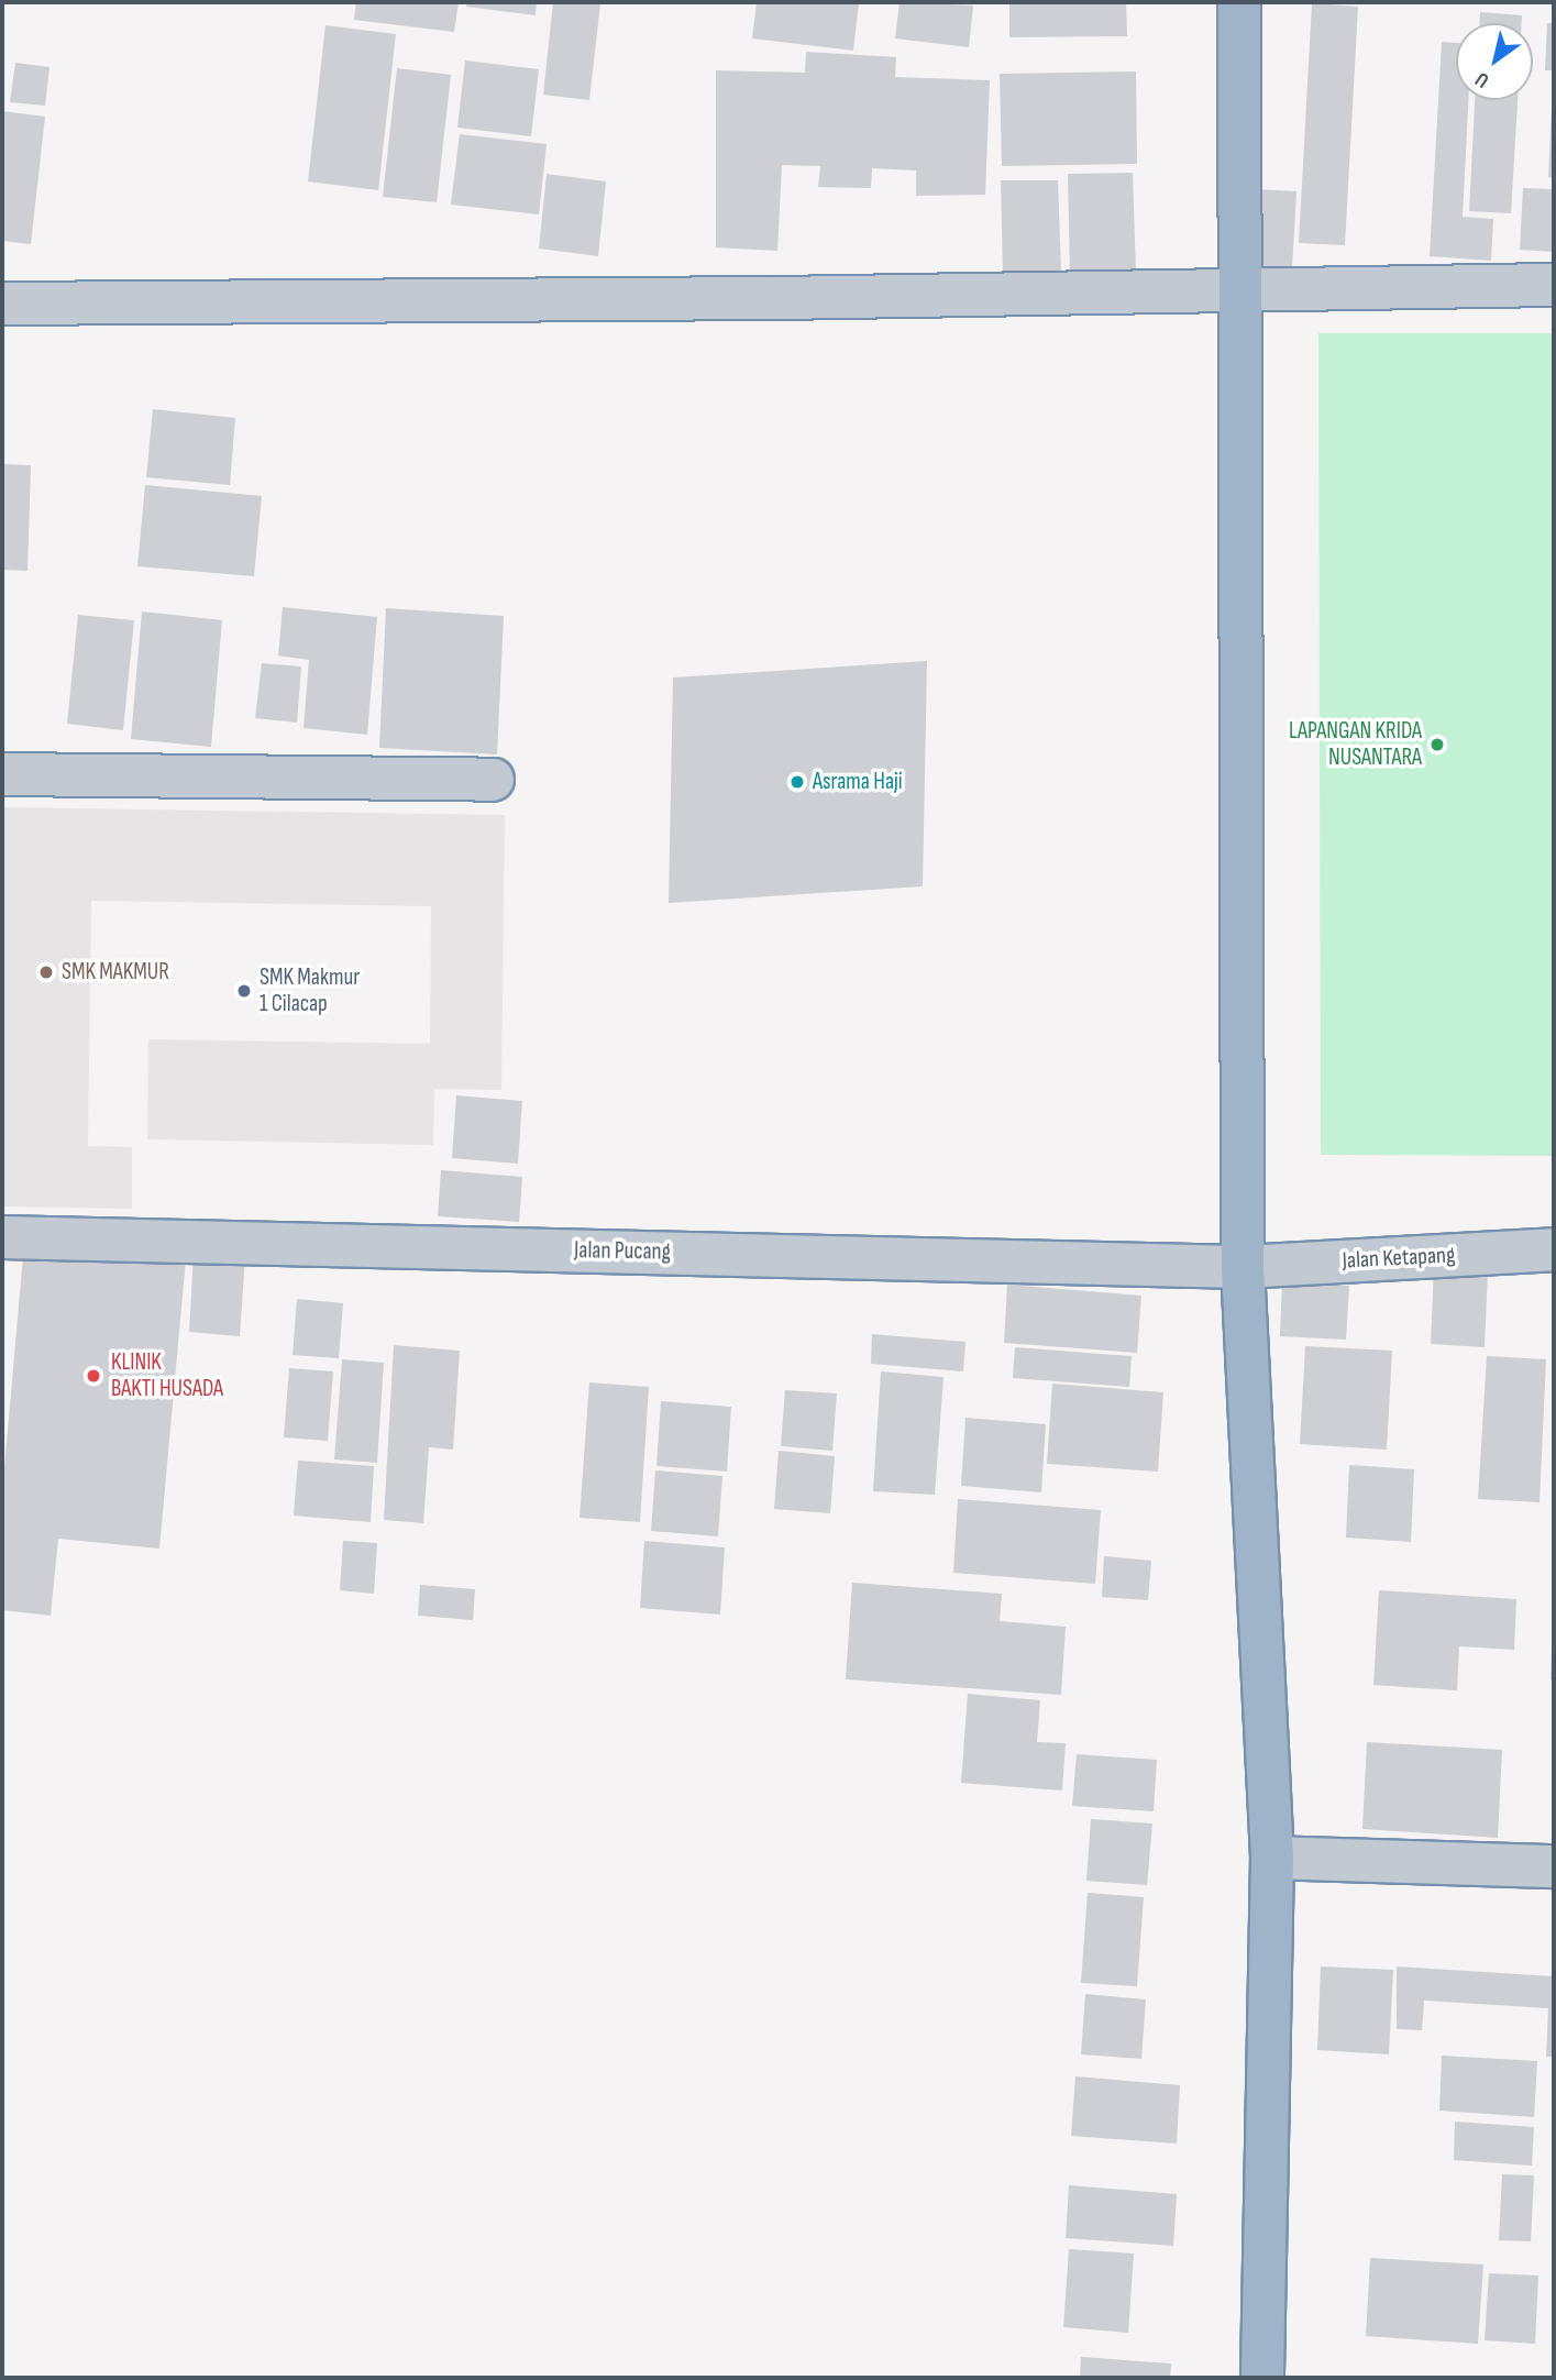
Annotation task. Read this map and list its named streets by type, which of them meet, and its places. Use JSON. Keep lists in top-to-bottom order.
{
  "streets": {
    "street": ["Jalan Pucang", "Jalan Ketapang"]
  },
  "crossings": [
    ["Jalan Pucang", "Jalan Ketapang"]
  ],
  "places": [
    "LAPANGAN KRIDA NUSANTARA",
    "Asrama Haji",
    "SMK MAKMUR",
    "SMK Makmur 1 Cilacap",
    "KLINIK BAKTI HUSADA"
  ],
  "north": "bottom left"
}
